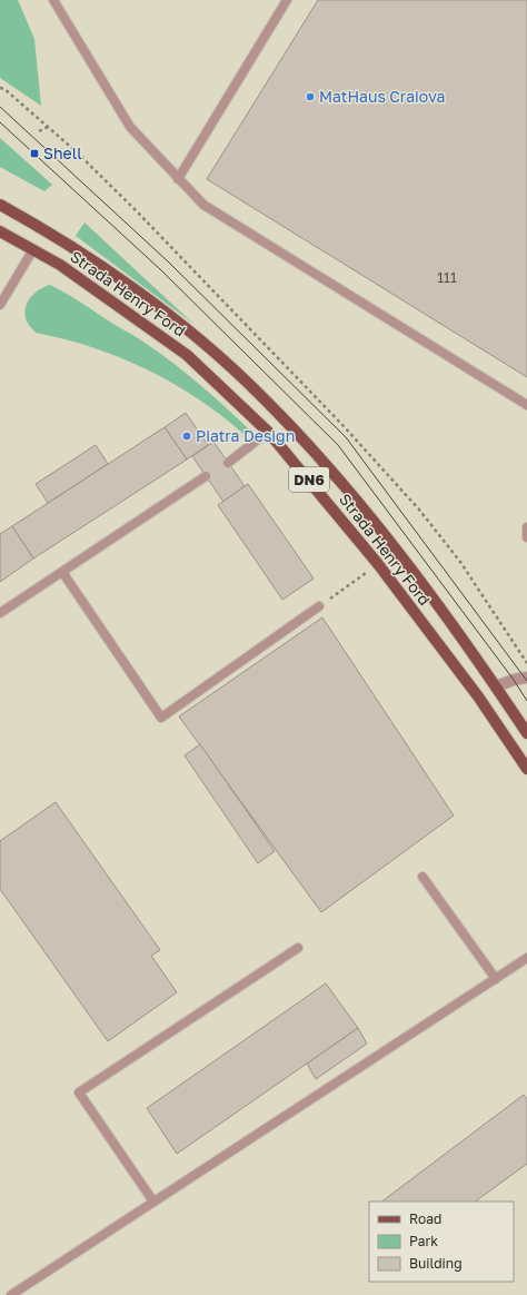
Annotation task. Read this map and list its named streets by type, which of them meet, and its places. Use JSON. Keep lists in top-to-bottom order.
{
  "streets": {
    "main road": ["Strada Henry Ford", "DN6"]
  },
  "places": {
    "other": ["MatHaus Craiova", "Piatra Design"],
    "transit": ["Shell"]
  },
  "house_numbers": ["111"],
  "legend": ["Road", "Park", "Building"]
}
